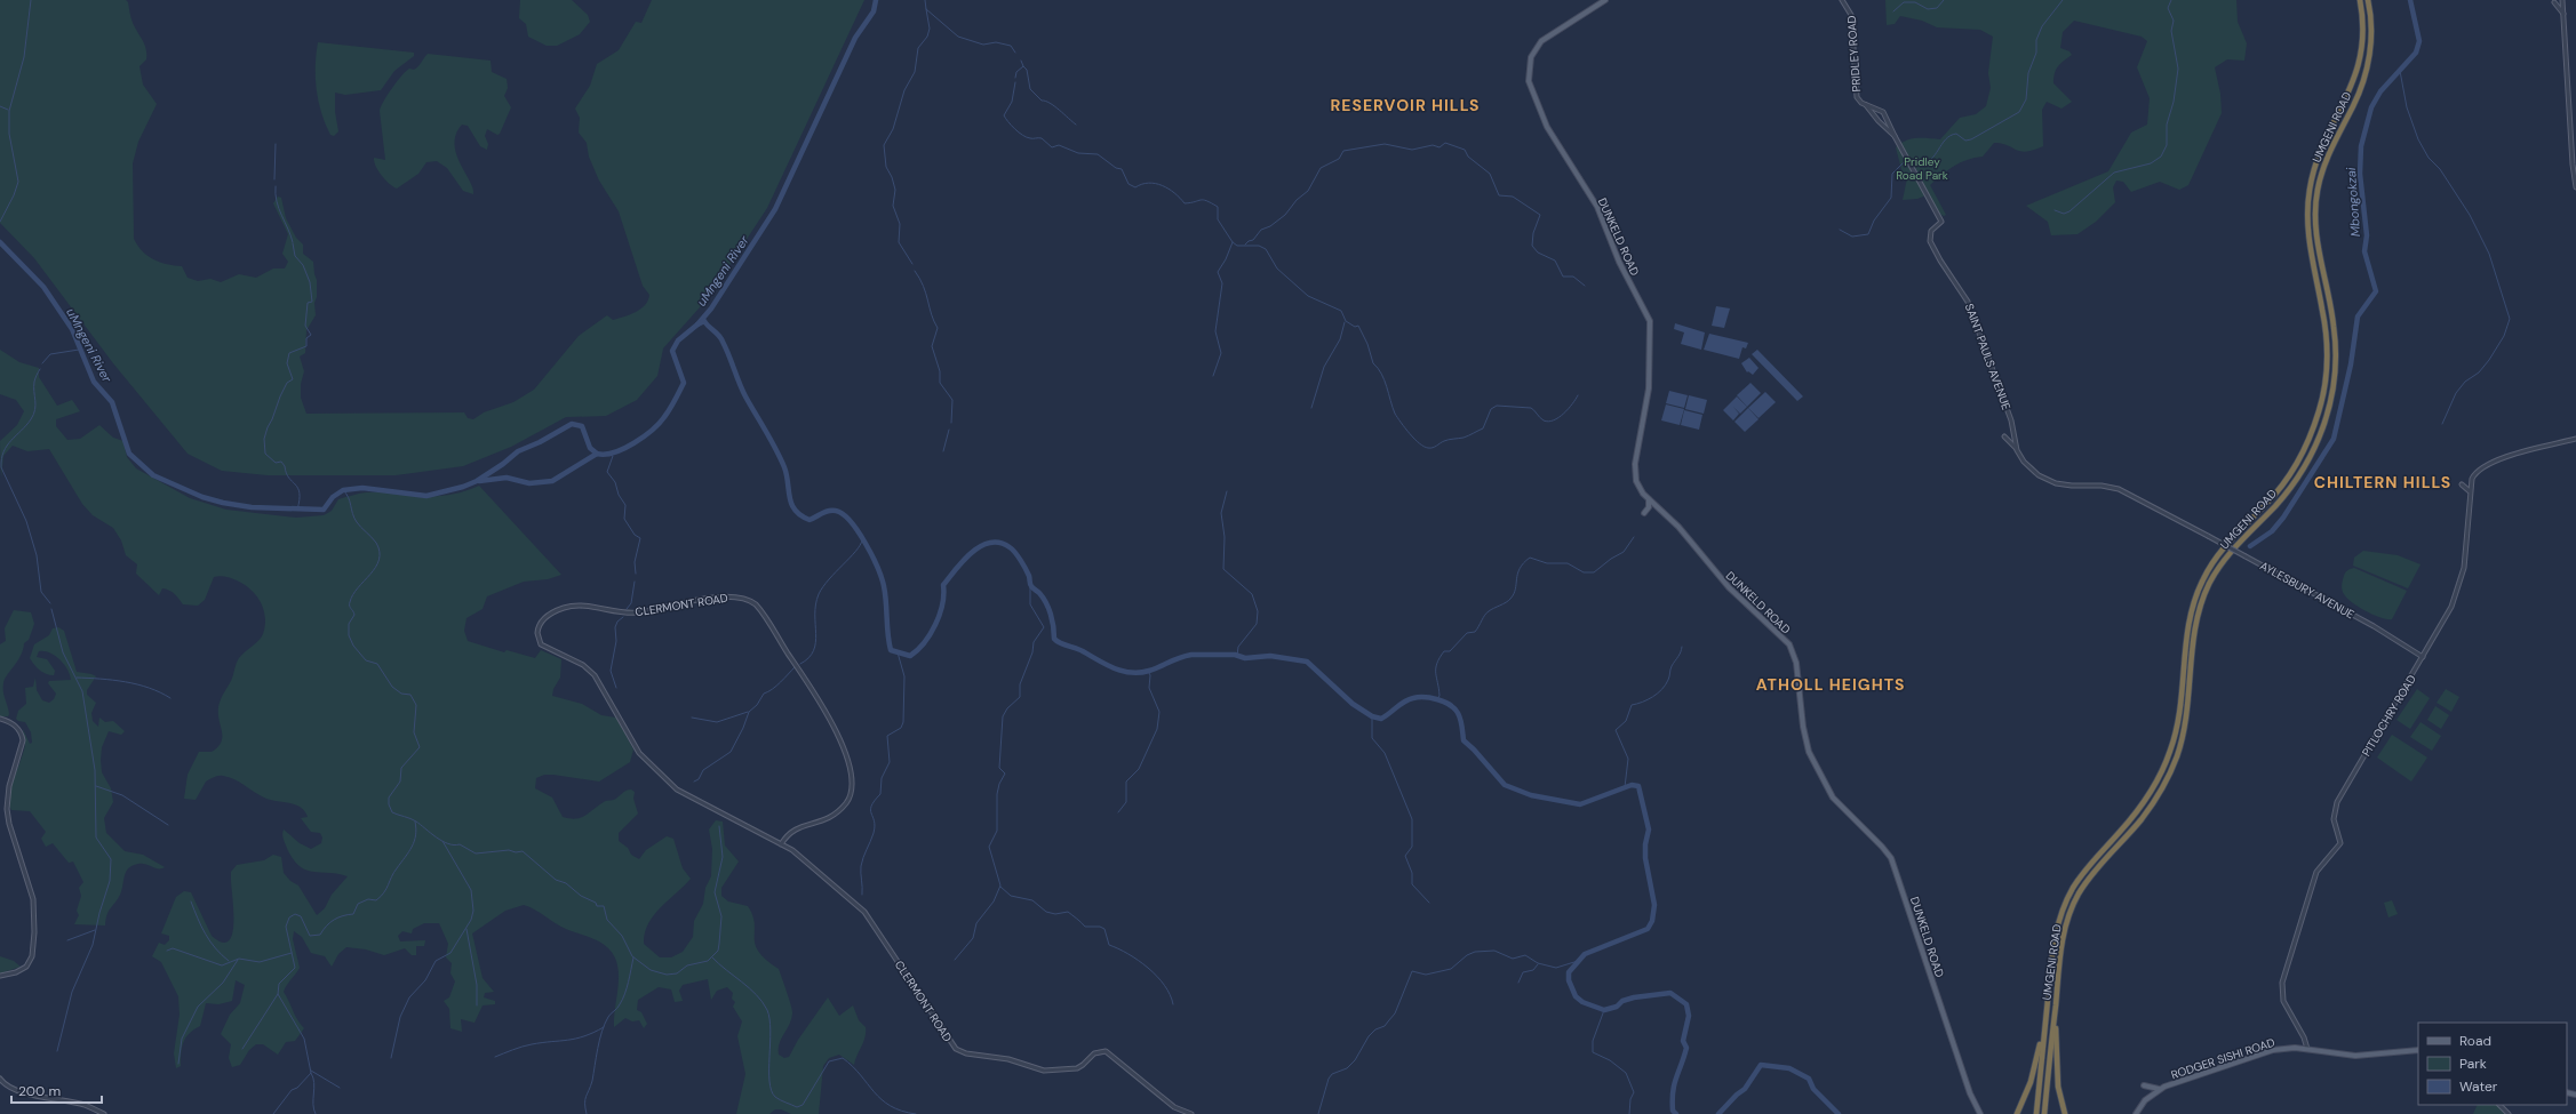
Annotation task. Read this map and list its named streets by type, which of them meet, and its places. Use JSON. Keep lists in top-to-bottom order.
{
  "streets": {
    "highway": ["UMGENI ROAD"],
    "main road": ["DUNKELD ROAD", "RODGER SISHI ROAD"],
    "street": [
      "PRIDLEY ROAD",
      "SAINT PAULS AVENUE",
      "AYLESBURY AVENUE",
      "CLERMONT ROAD",
      "PITLOCHRY ROAD"
    ]
  },
  "crossings": [
    ["PRIDLEY ROAD", "SAINT PAULS AVENUE"],
    ["SAINT PAULS AVENUE", "AYLESBURY AVENUE"],
    ["AYLESBURY AVENUE", "PITLOCHRY ROAD"],
    ["PITLOCHRY ROAD", "RODGER SISHI ROAD"]
  ],
  "districts": ["RESERVOIR HILLS", "CHILTERN HILLS", "ATHOLL HEIGHTS"],
  "water": ["Mbongokzai", "uMngeni River"],
  "parks": ["Pridley Road Park"],
  "legend": ["Road", "Park", "Water"],
  "scale_bar": "200 m"
}
